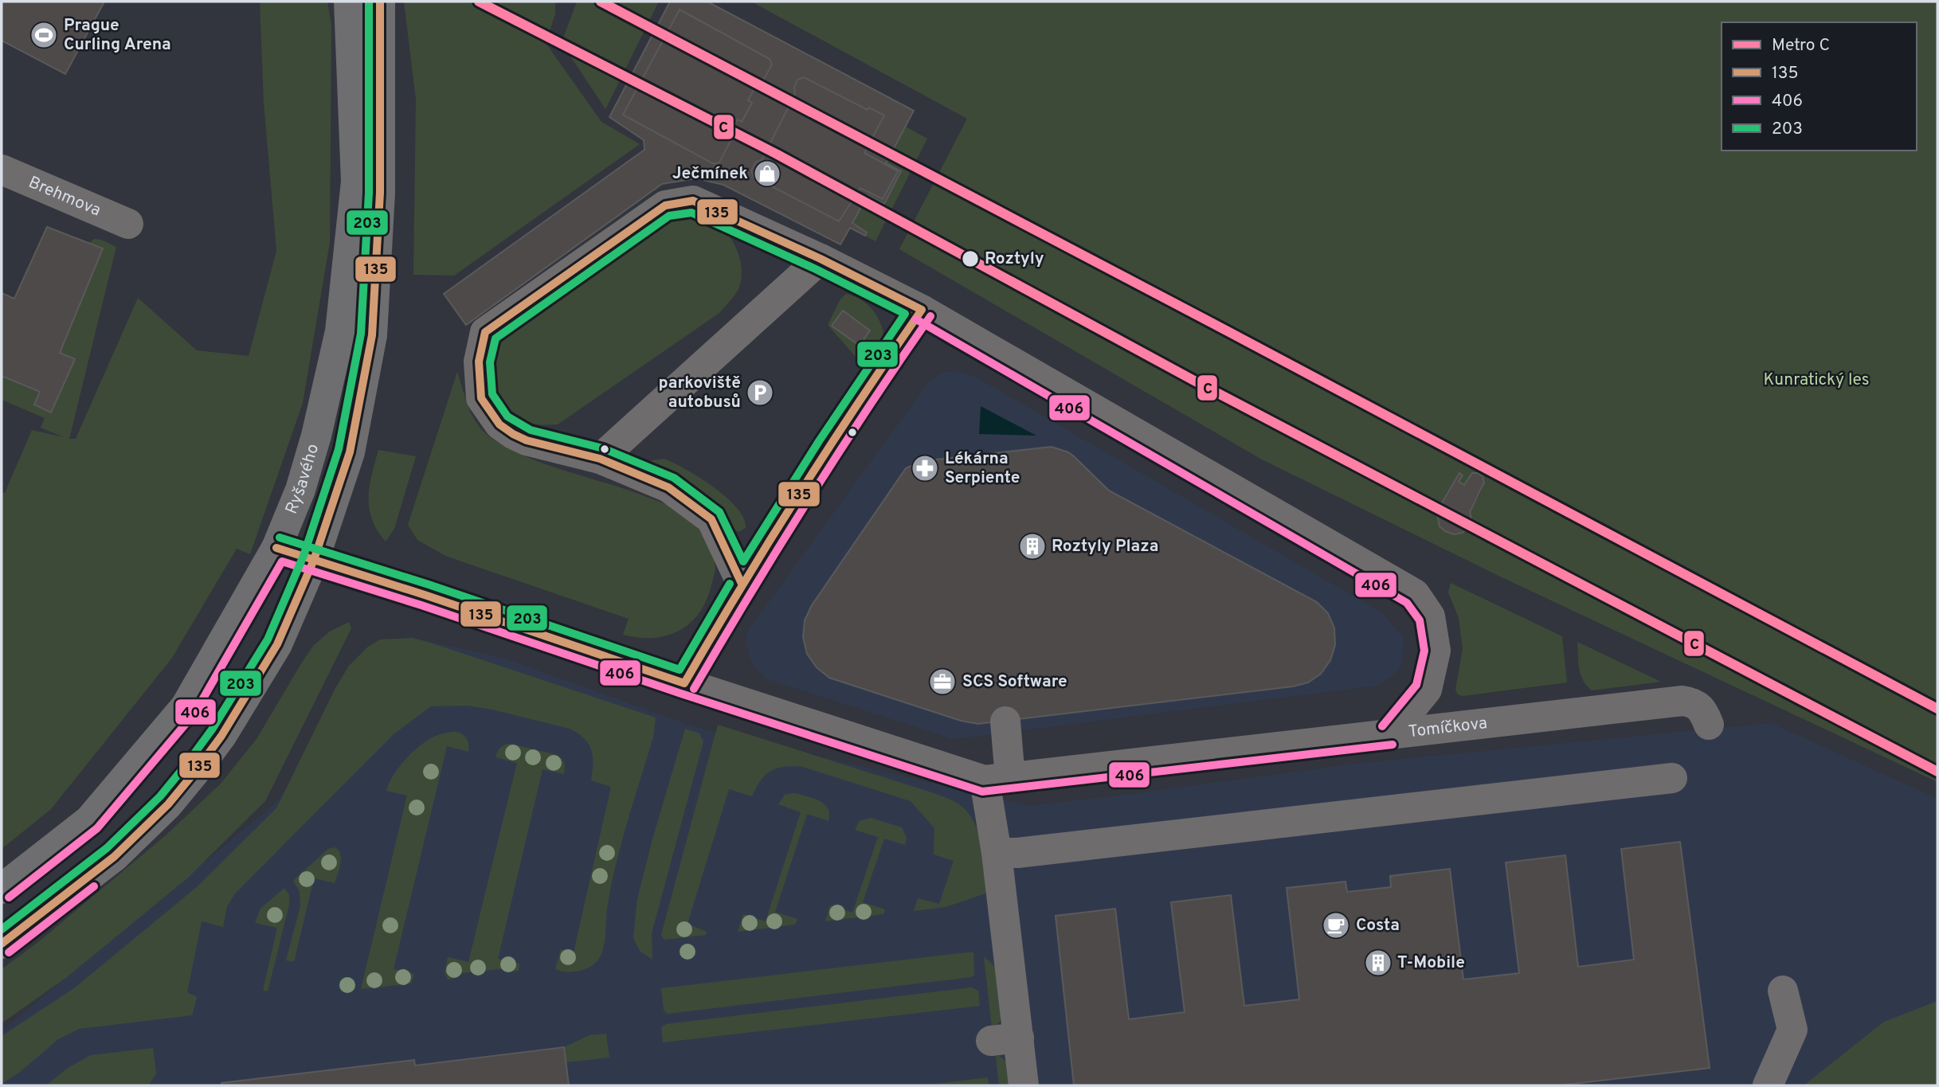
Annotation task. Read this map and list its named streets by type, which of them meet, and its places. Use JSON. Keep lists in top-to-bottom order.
{
  "streets": {
    "main road": ["Ryšavého"],
    "street": ["Brehmova", "Tomíčkova"]
  },
  "crossings": [
    ["Ryšavého", "Tomíčkova"]
  ],
  "parks": ["Kunratický les"],
  "places": {
    "sports": ["Prague Curling Arena"],
    "shop": ["Ječmínek"],
    "other": ["Roztyly"],
    "parking": ["parkoviště autobusů"],
    "pharmacy": ["Lékárna Serpiente"],
    "building": ["Roztyly Plaza", "T-Mobile"],
    "office": ["SCS Software"],
    "cafe": ["Costa"]
  },
  "lines": [
    "metro line C",
    "transit line 135",
    "transit line 203",
    "transit line 406"
  ],
  "legend": [
    "Metro C",
    "135",
    "406",
    "203"
  ]
}
